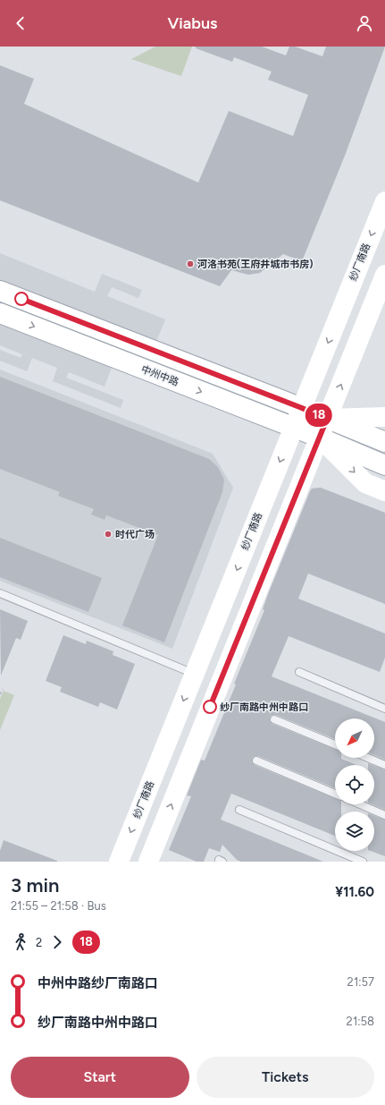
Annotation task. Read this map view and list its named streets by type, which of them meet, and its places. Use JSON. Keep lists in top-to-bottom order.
{
  "streets": {
    "main road": ["纱厂南路", "中州中路"]
  },
  "crossings": [
    ["纱厂南路", "中州中路"]
  ],
  "places": ["河洛书苑(王府井城市书房)", "时代广场", "纱厂南路中州中路口"],
  "lines": ["bus line 18"],
  "north": "bottom left",
  "page": {
    "header": "Viabus",
    "on_map": "18",
    "heading": ["3 min", "21:55 – 21:58 · Bus", "¥11.60"],
    "legs": ["2", "18"],
    "list": [
      {
        "name": "中州中路纱厂南路口",
        "value": "21:57"
      },
      {
        "name": "纱厂南路中州中路口",
        "value": "21:58"
      }
    ],
    "buttons": ["Start", "Tickets"]
  }
}
